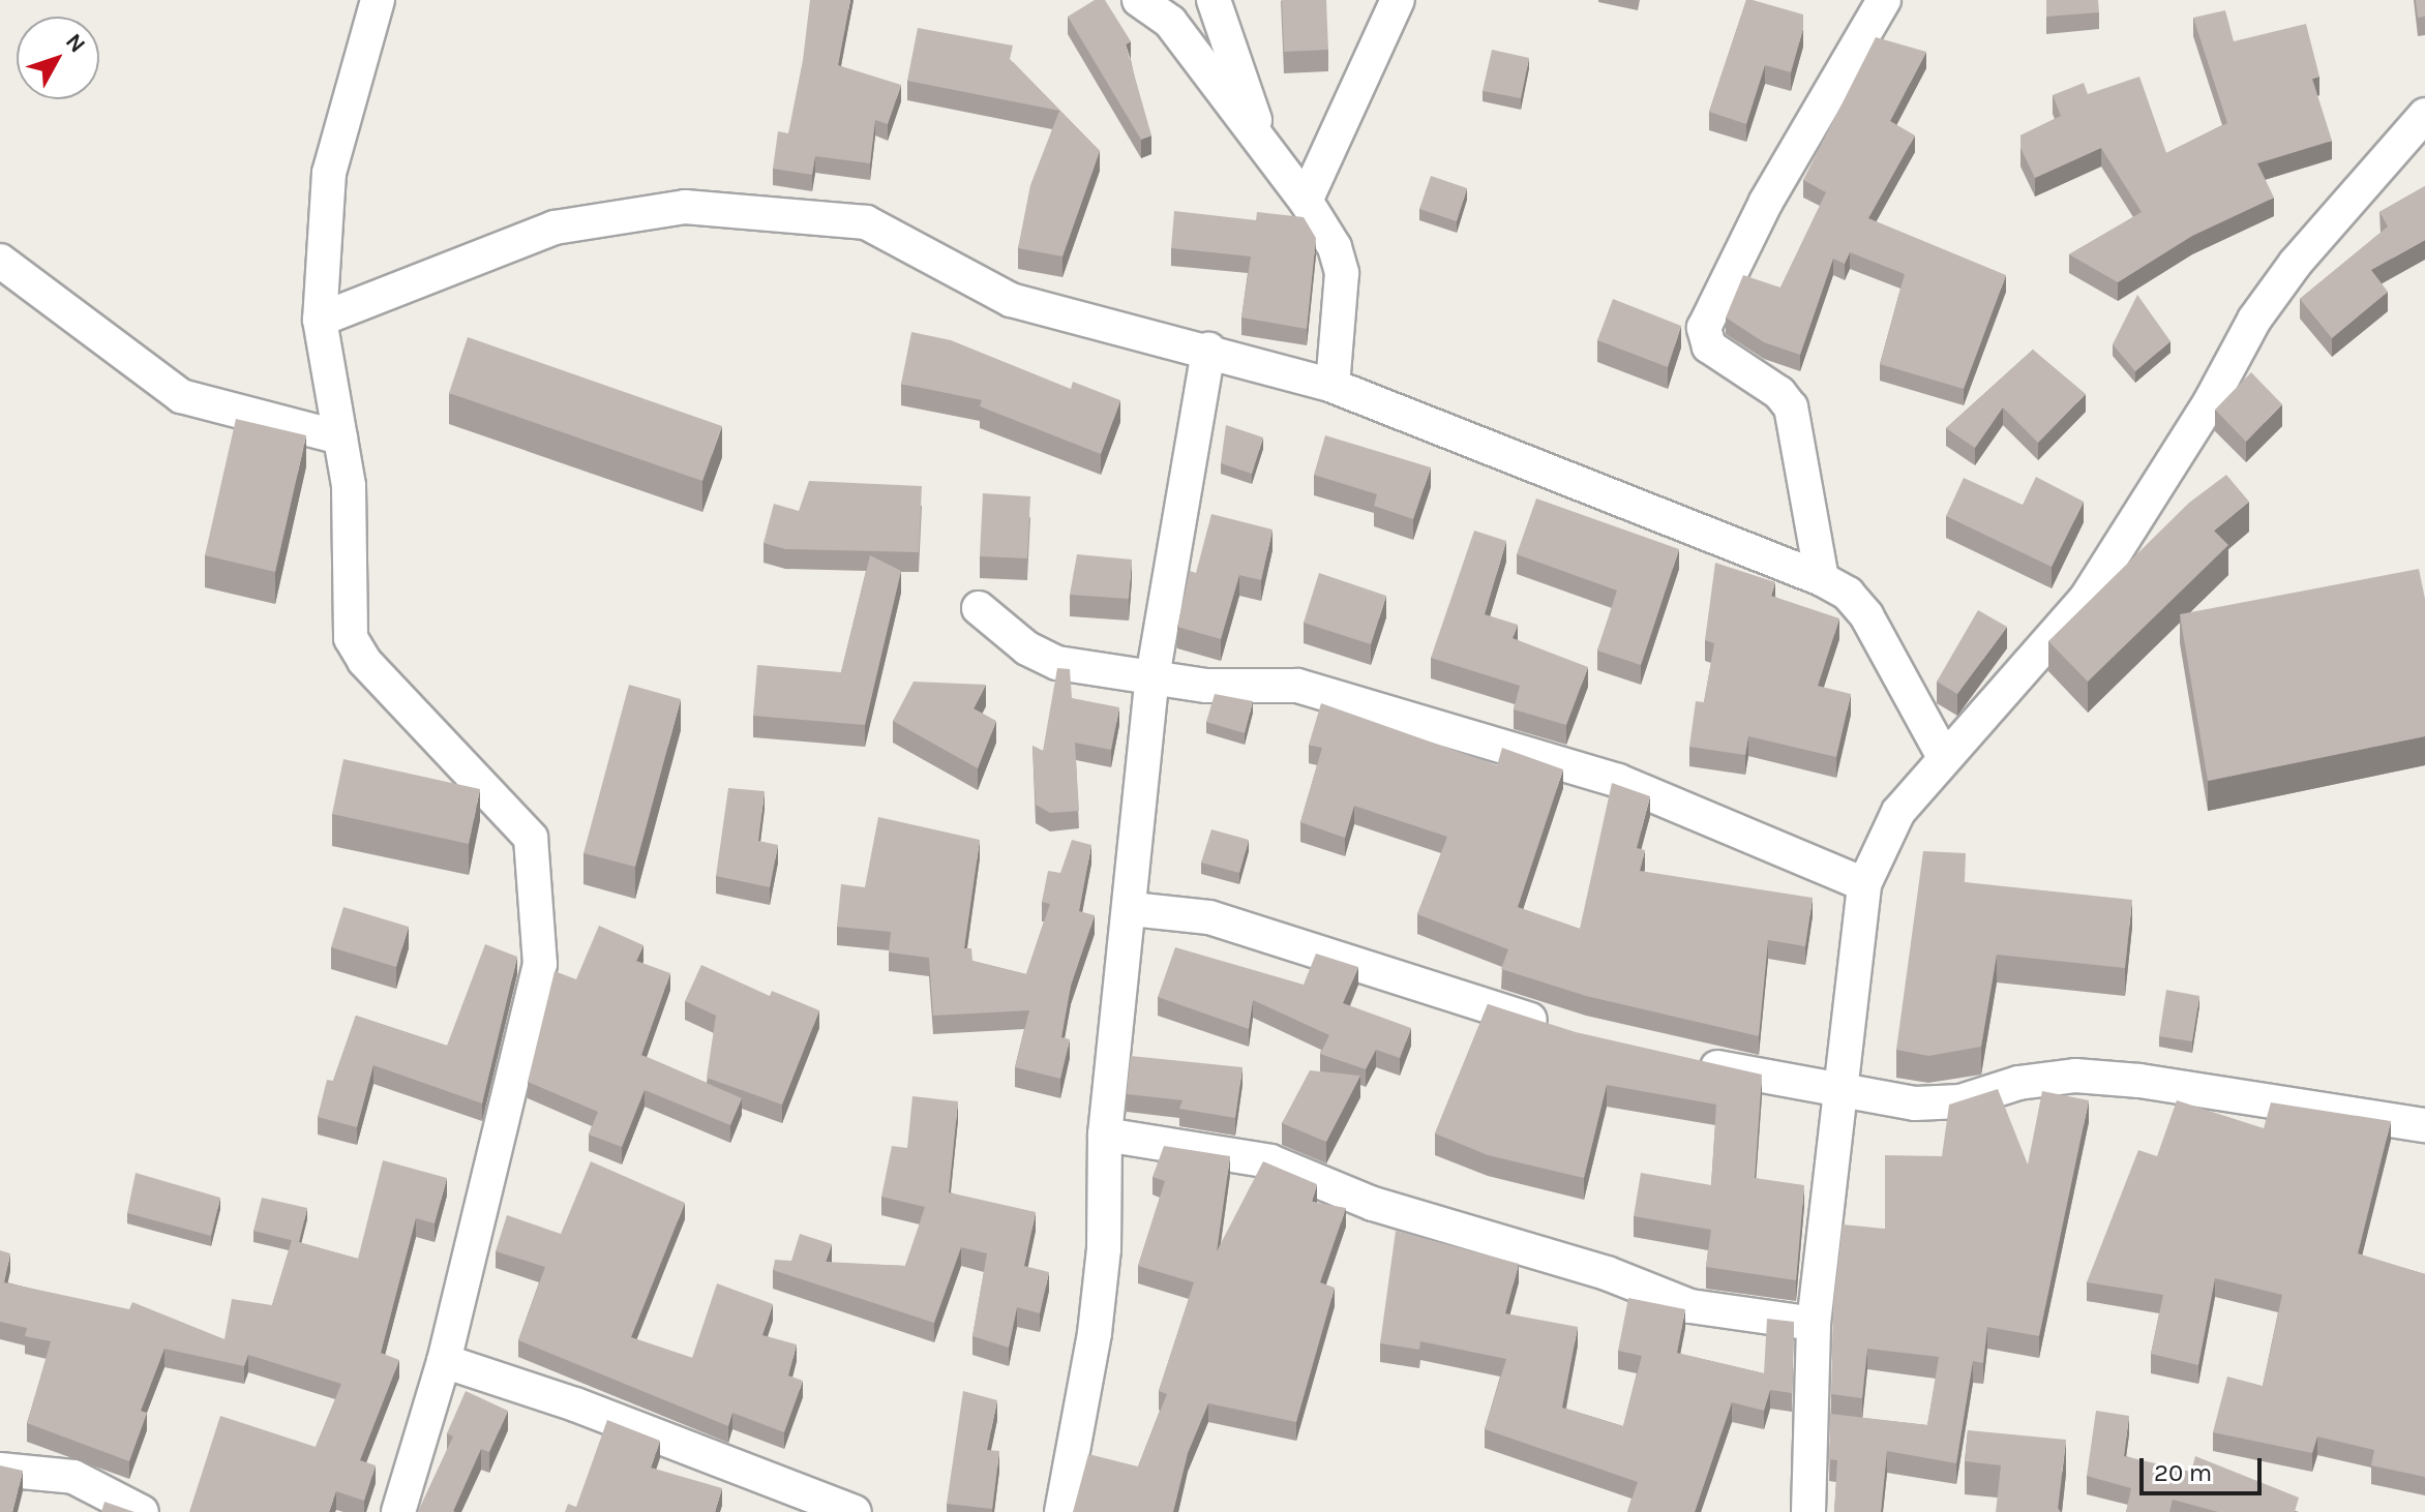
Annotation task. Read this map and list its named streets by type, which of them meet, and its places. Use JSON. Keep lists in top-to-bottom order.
{
  "scale_bar": "20 m",
  "north": "top right"
}
